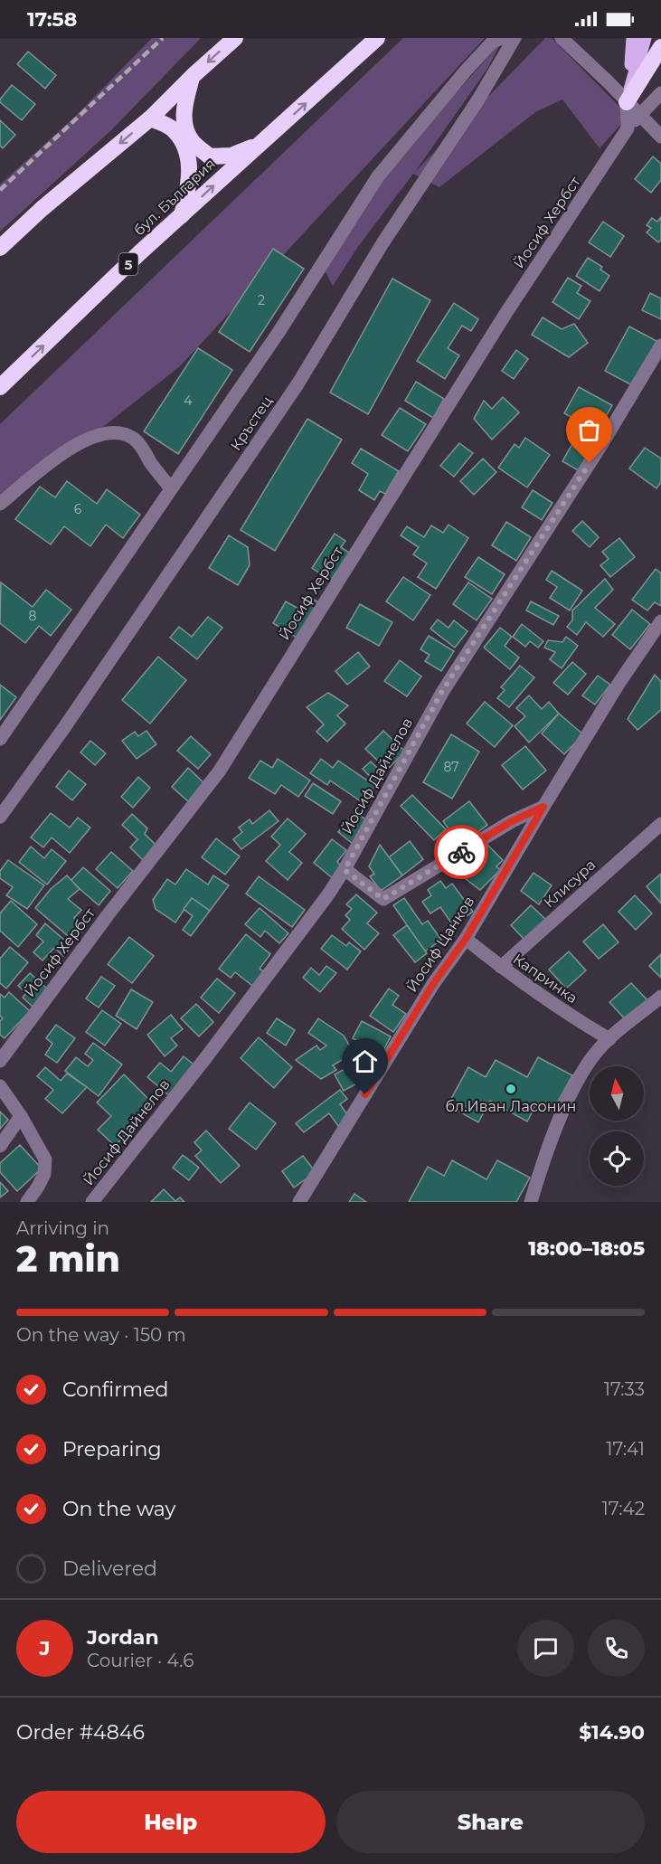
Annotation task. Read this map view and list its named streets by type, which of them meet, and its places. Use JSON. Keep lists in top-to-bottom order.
{
  "streets": {
    "highway": ["бул. България", "5"],
    "street": [
      "Йосиф Хербст",
      "Кръстец",
      "Йосиф Дайнелов",
      "Клисура",
      "Йосиф Цанков",
      "Капринка"
    ]
  },
  "crossings": [
    ["Клисура", "Капринка"],
    ["Йосиф Цанков", "Капринка"]
  ],
  "places": ["бл.Иван Ласонин"],
  "house_numbers": [
    "2",
    "4",
    "6",
    "8",
    "87"
  ],
  "north": "top",
  "page": {
    "status": "17:58",
    "heading": ["2 min", "Arriving in", "18:00–18:05"],
    "panel": [
      "Jordan",
      "Courier · 4.6",
      "Order #4846",
      "$14.90"
    ],
    "bar": "On the way · 150 m",
    "list": [
      ["Confirmed", "17:33"],
      ["Preparing", "17:41"],
      ["On the way", "17:42"],
      "Delivered"
    ],
    "round": "J",
    "buttons": ["Help", "Share"]
  }
}
